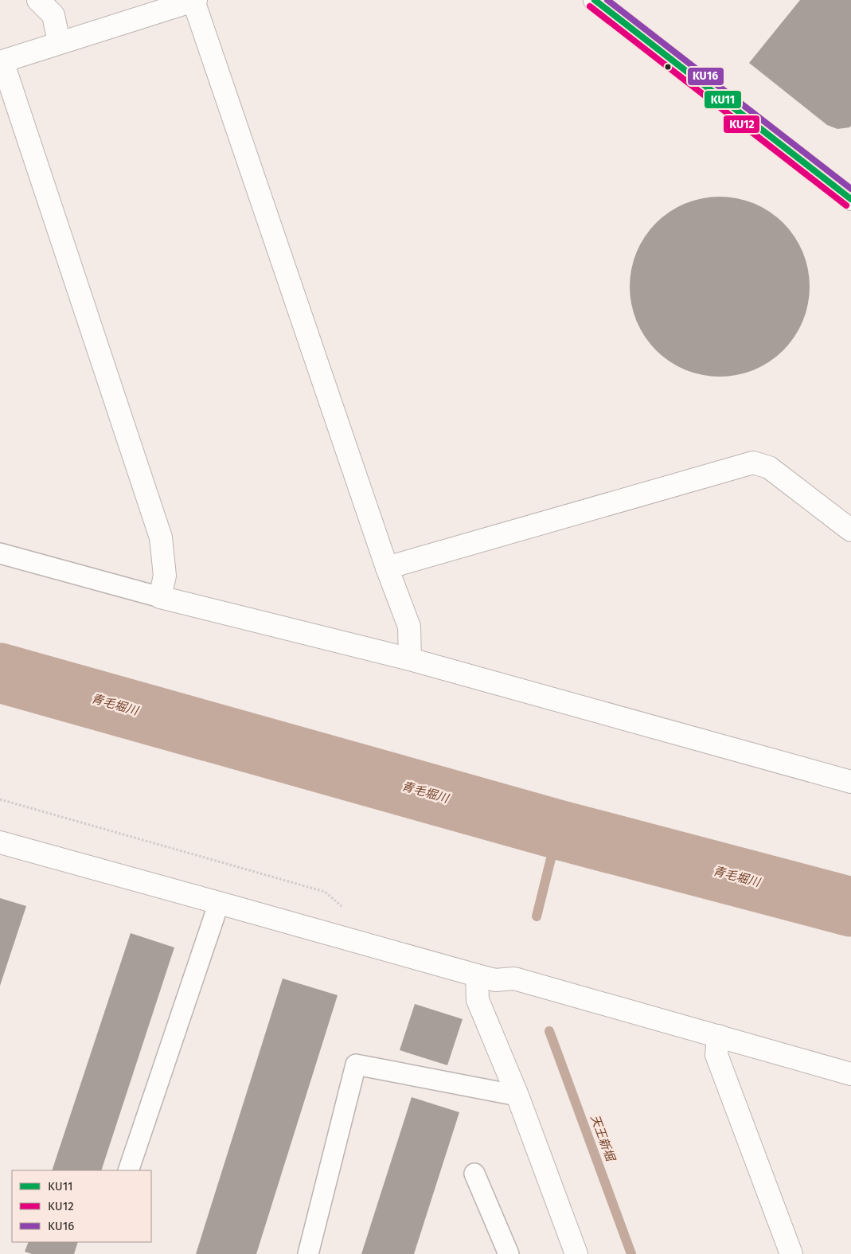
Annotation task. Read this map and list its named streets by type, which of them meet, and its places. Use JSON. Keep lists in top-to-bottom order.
{
  "water": ["青毛堀川", "天王新堀"],
  "lines": ["transit line KU11", "transit line KU16", "transit line KU12"],
  "legend": ["KU11", "KU12", "KU16"]
}
